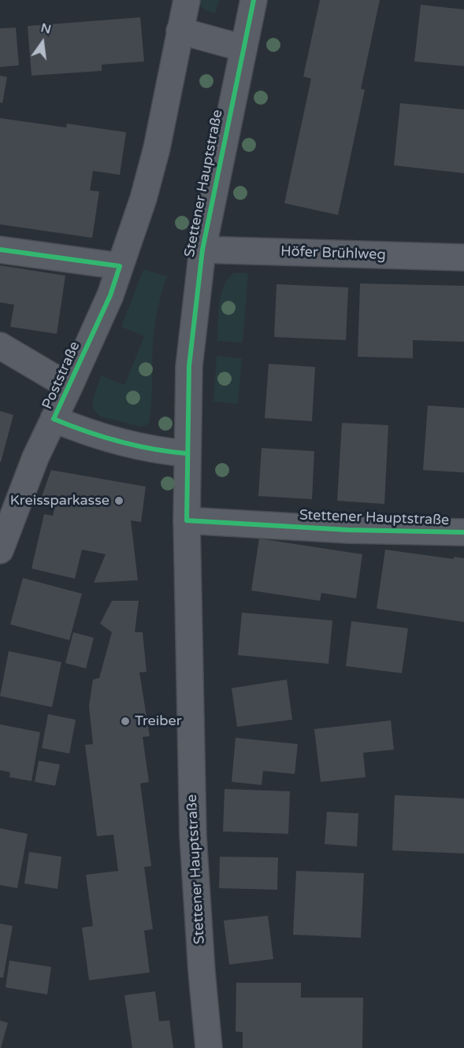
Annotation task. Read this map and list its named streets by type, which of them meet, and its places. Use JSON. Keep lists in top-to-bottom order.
{
  "streets": {
    "street": ["Stettener Hauptstraße", "Höfer Brühlweg", "Poststraße"]
  },
  "crossings": [
    ["Stettener Hauptstraße", "Höfer Brühlweg"],
    ["Stettener Hauptstraße", "Poststraße"]
  ],
  "places": ["Kreissparkasse", "Treiber"],
  "north": "top"
}
